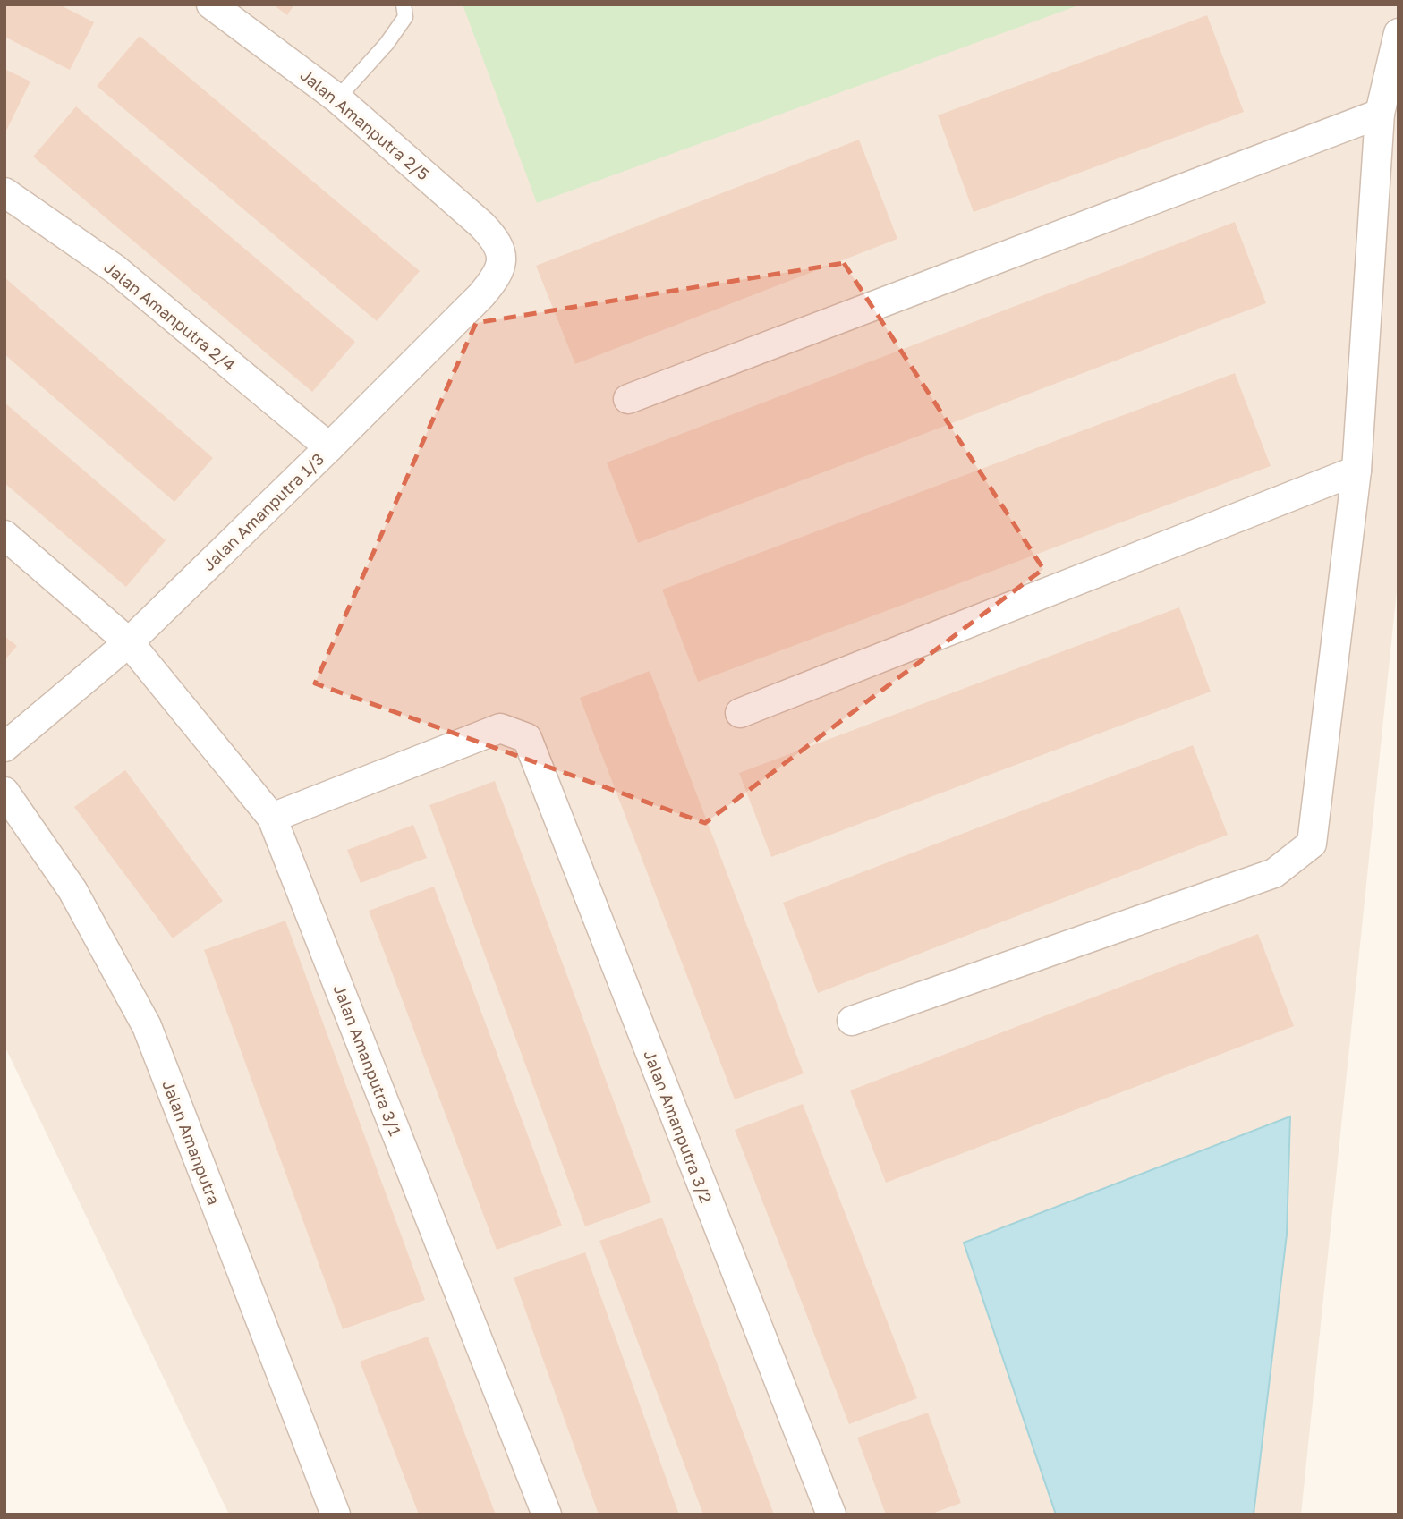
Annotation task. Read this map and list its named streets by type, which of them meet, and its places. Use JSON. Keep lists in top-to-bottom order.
{
  "streets": {
    "street": [
      "Jalan Amanputra 2/5",
      "Jalan Amanputra 2/4",
      "Jalan Amanputra 1/3",
      "Jalan Amanputra 3/1",
      "Jalan Amanputra 3/2",
      "Jalan Amanputra"
    ]
  },
  "crossings": [
    ["Jalan Amanputra 2/5", "Jalan Amanputra 1/3"],
    ["Jalan Amanputra 2/4", "Jalan Amanputra 1/3"],
    ["Jalan Amanputra 1/3", "Jalan Amanputra 3/1"],
    ["Jalan Amanputra 3/1", "Jalan Amanputra 3/2"]
  ]
}
